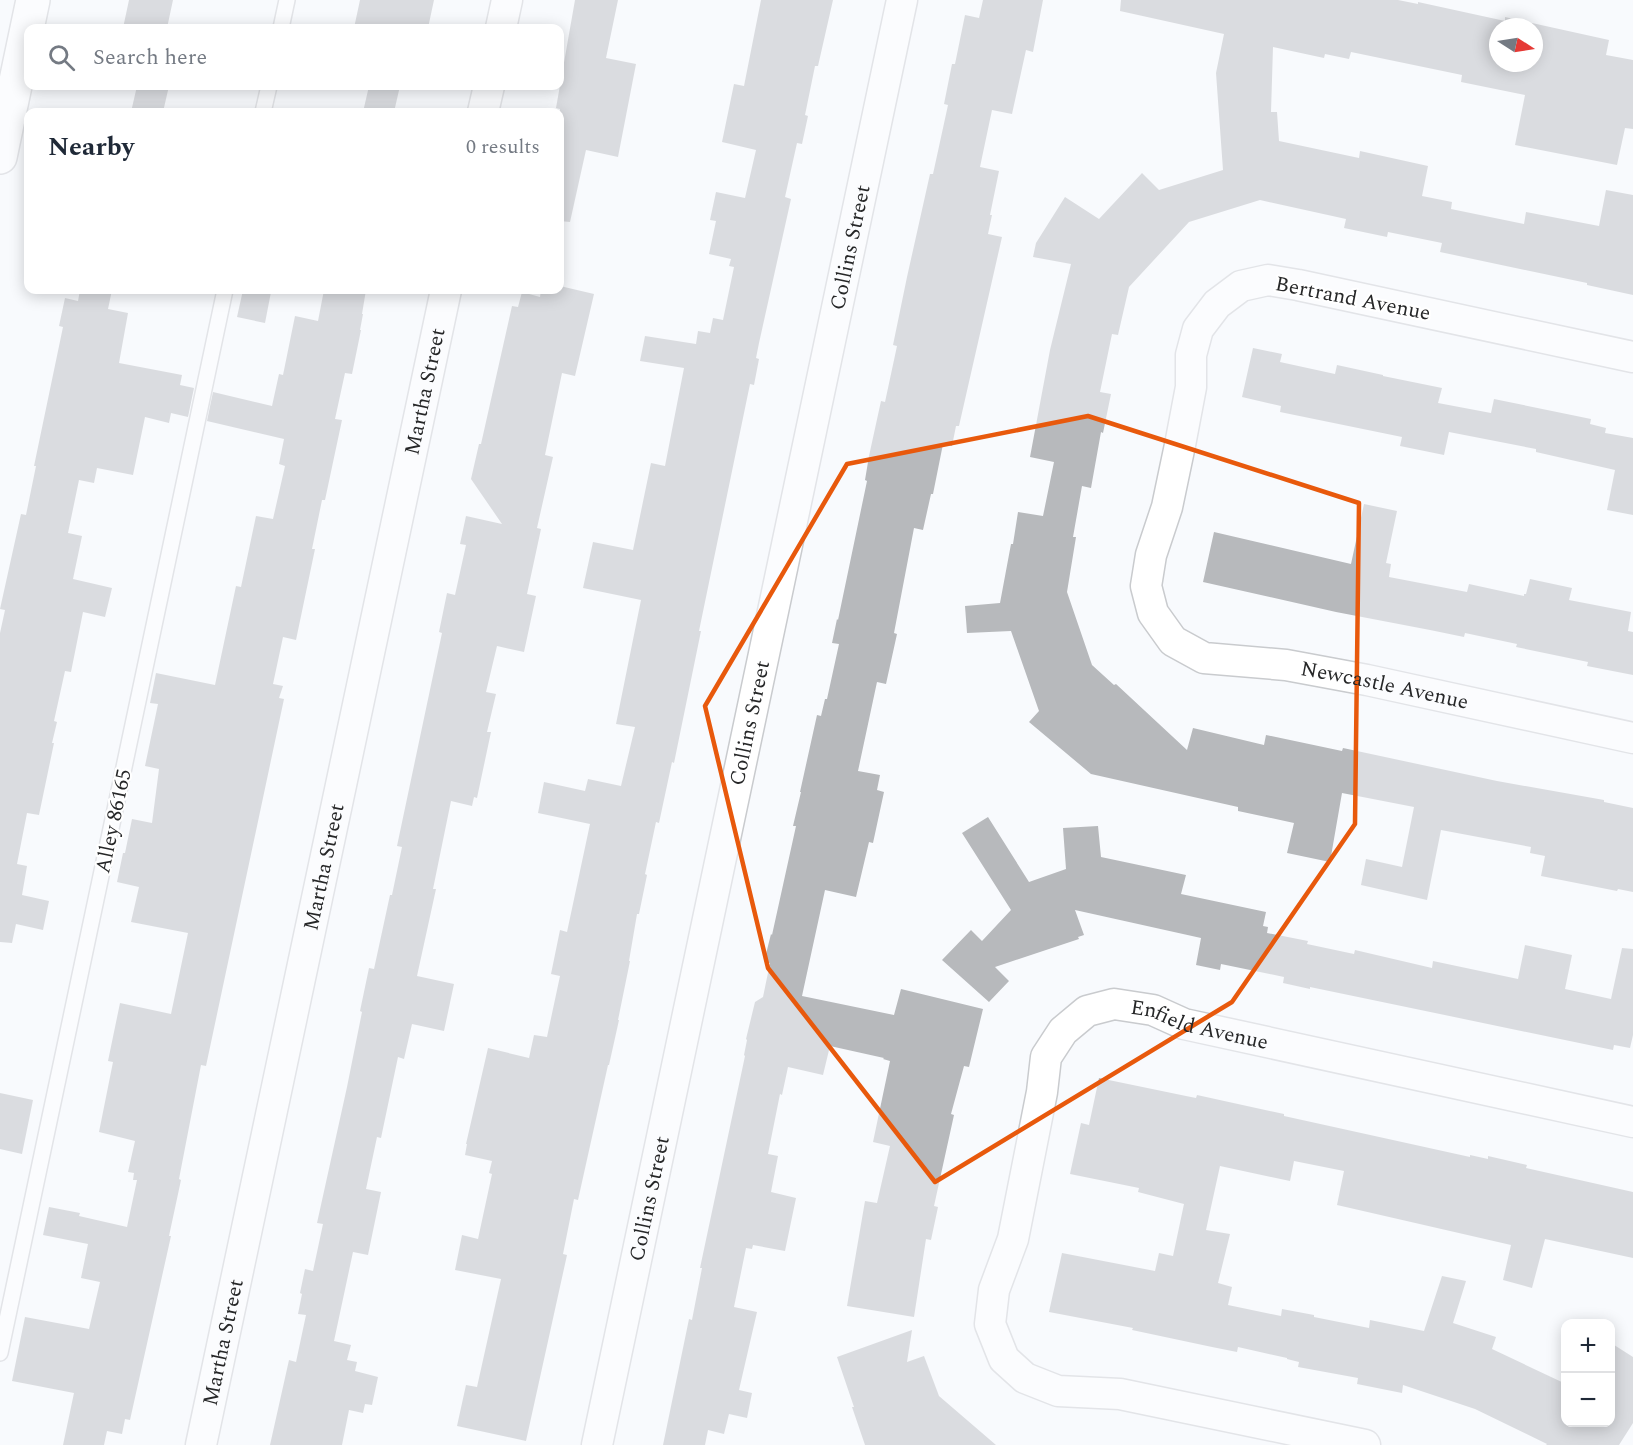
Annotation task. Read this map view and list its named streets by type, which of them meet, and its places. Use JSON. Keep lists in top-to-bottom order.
{
  "streets": {
    "street": [
      "Collins Street",
      "Bertrand Avenue",
      "Martha Street",
      "Newcastle Avenue",
      "Enfield Avenue"
    ],
    "lane": ["Alley 86165"]
  },
  "crossings": [
    ["Bertrand Avenue", "Newcastle Avenue"]
  ],
  "north": "right",
  "page": {
    "search": "Search here",
    "heading": ["Nearby", "0 results"],
    "map_buttons": ["+", "−"]
  }
}
